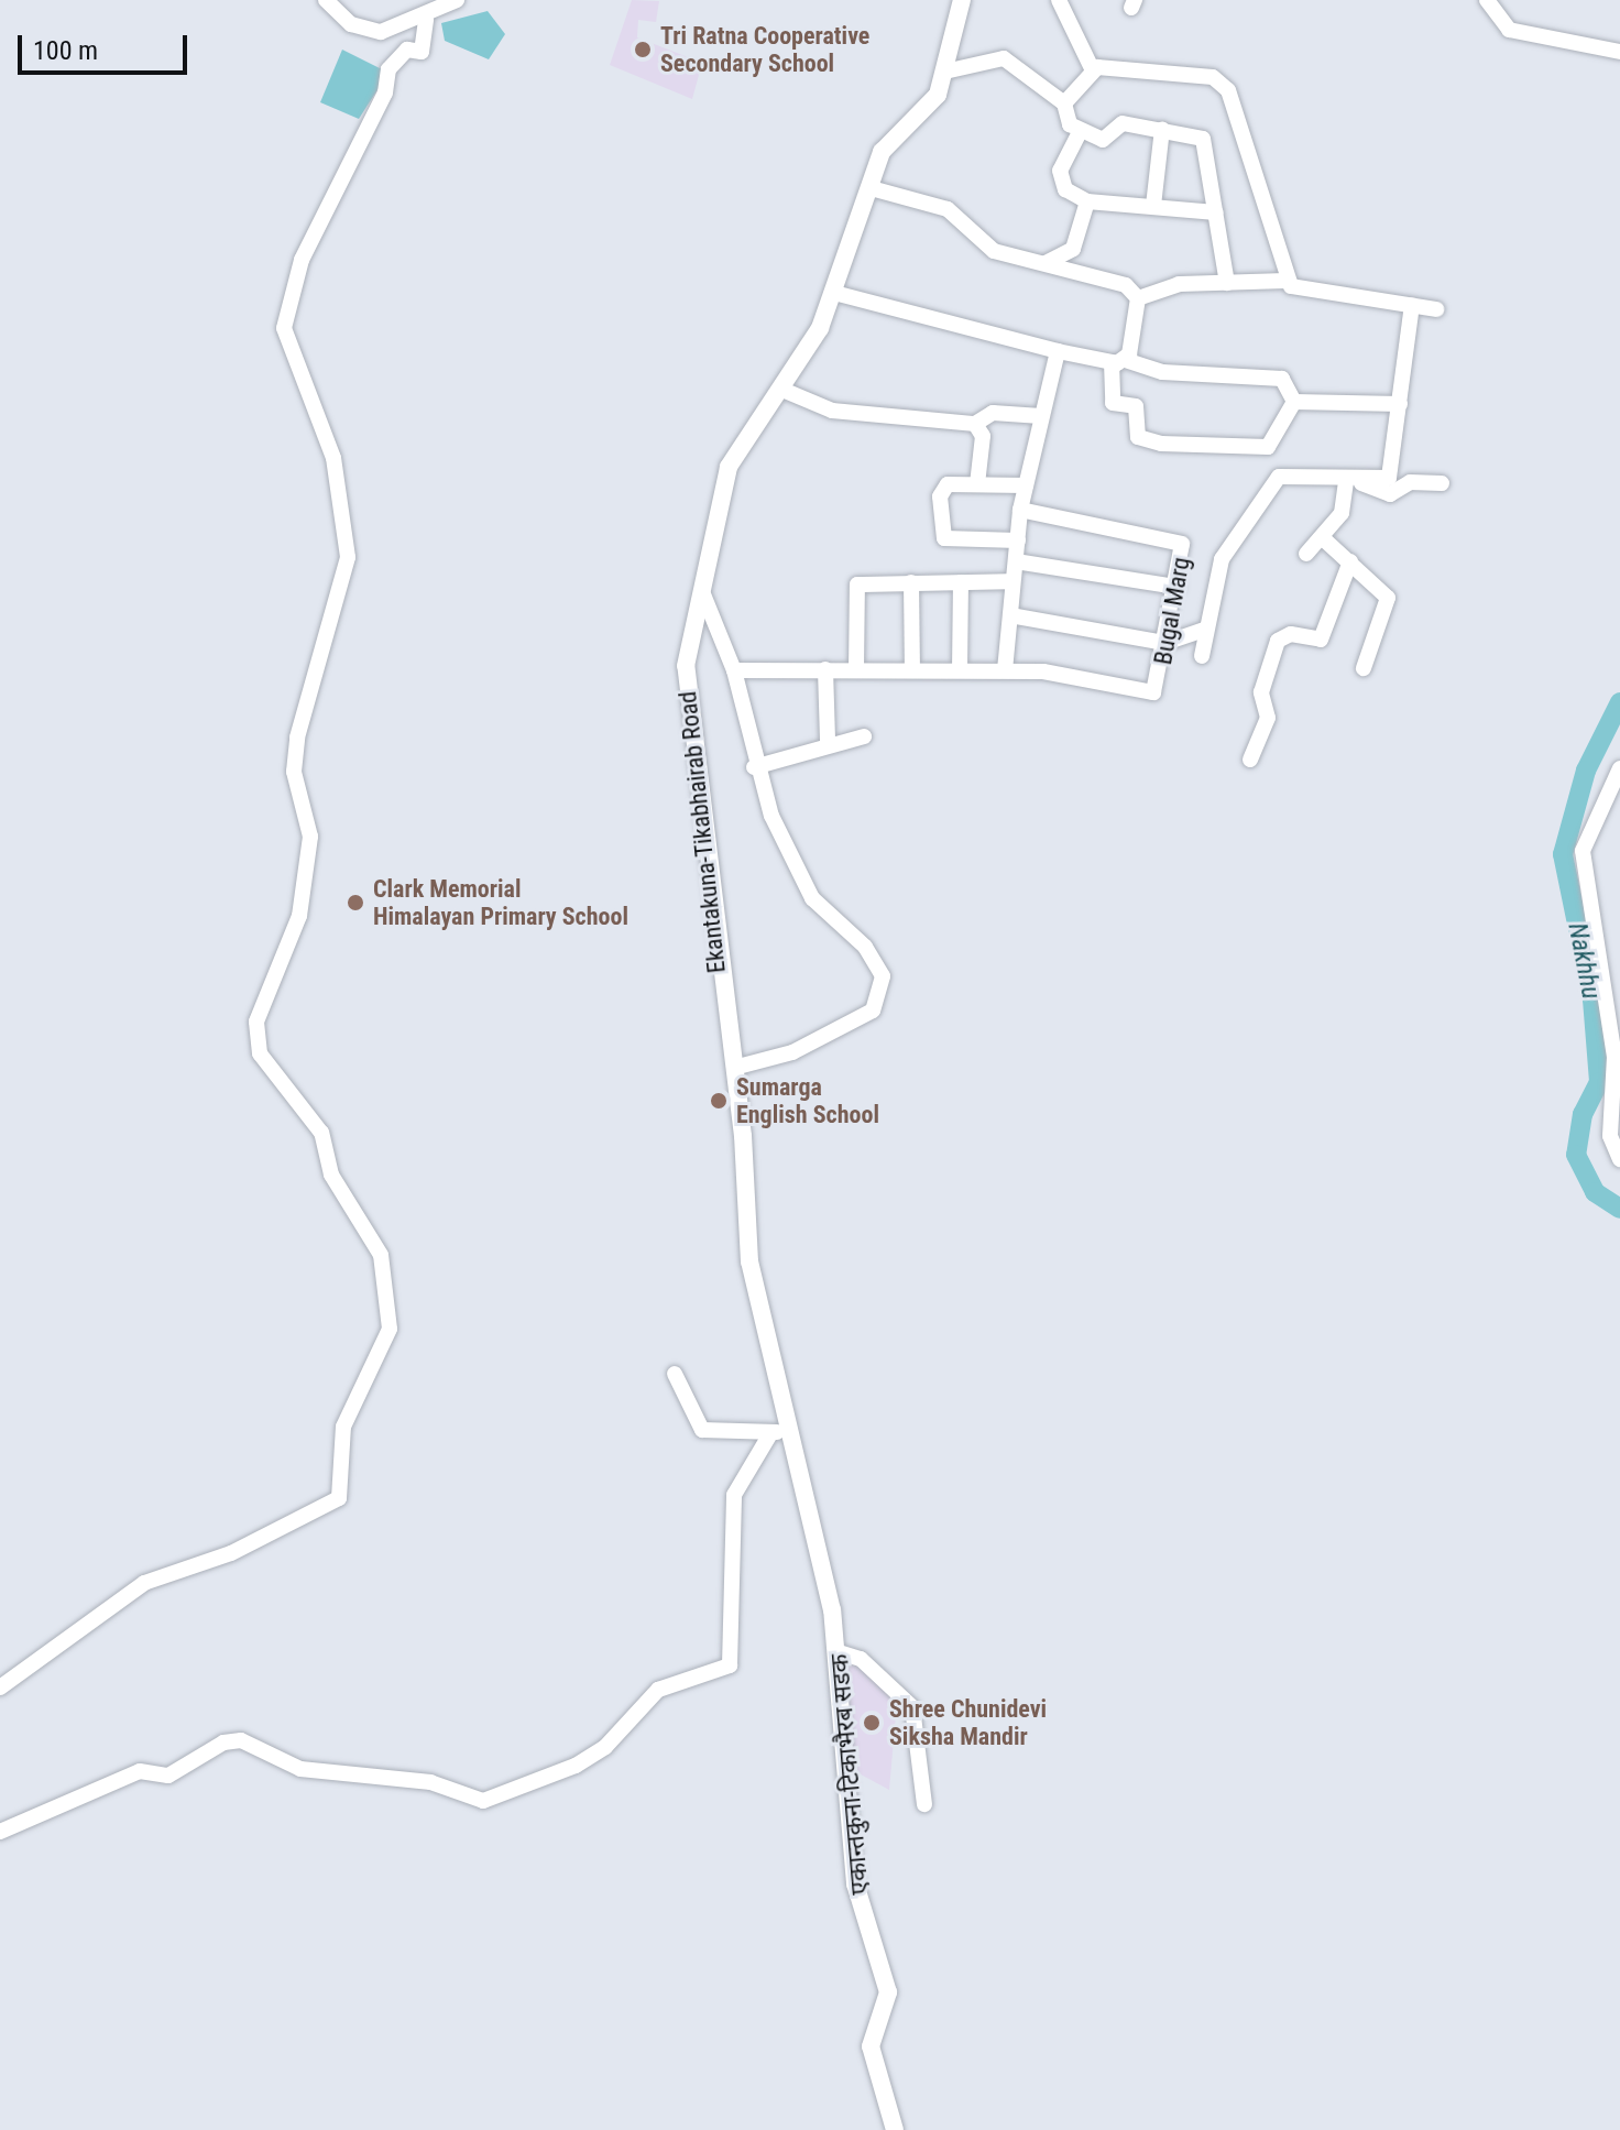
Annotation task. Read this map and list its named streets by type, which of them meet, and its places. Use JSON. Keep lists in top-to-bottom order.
{
  "streets": {
    "main road": ["Ekantakuna-Tikabhairab Road", "एकान्तकुना-टिकाभैरब सडक"],
    "street": ["Bugal Marg"]
  },
  "crossings": [
    ["Ekantakuna-Tikabhairab Road", "एकान्तकुना-टिकाभैरब सडक"]
  ],
  "water": ["Nakhhu"],
  "places": [
    "Tri Ratna Cooperative Secondary School",
    "Clark Memorial Himalayan Primary School",
    "Sumarga English School",
    "Shree Chunidevi Siksha Mandir"
  ],
  "scale_bar": "100 m"
}
